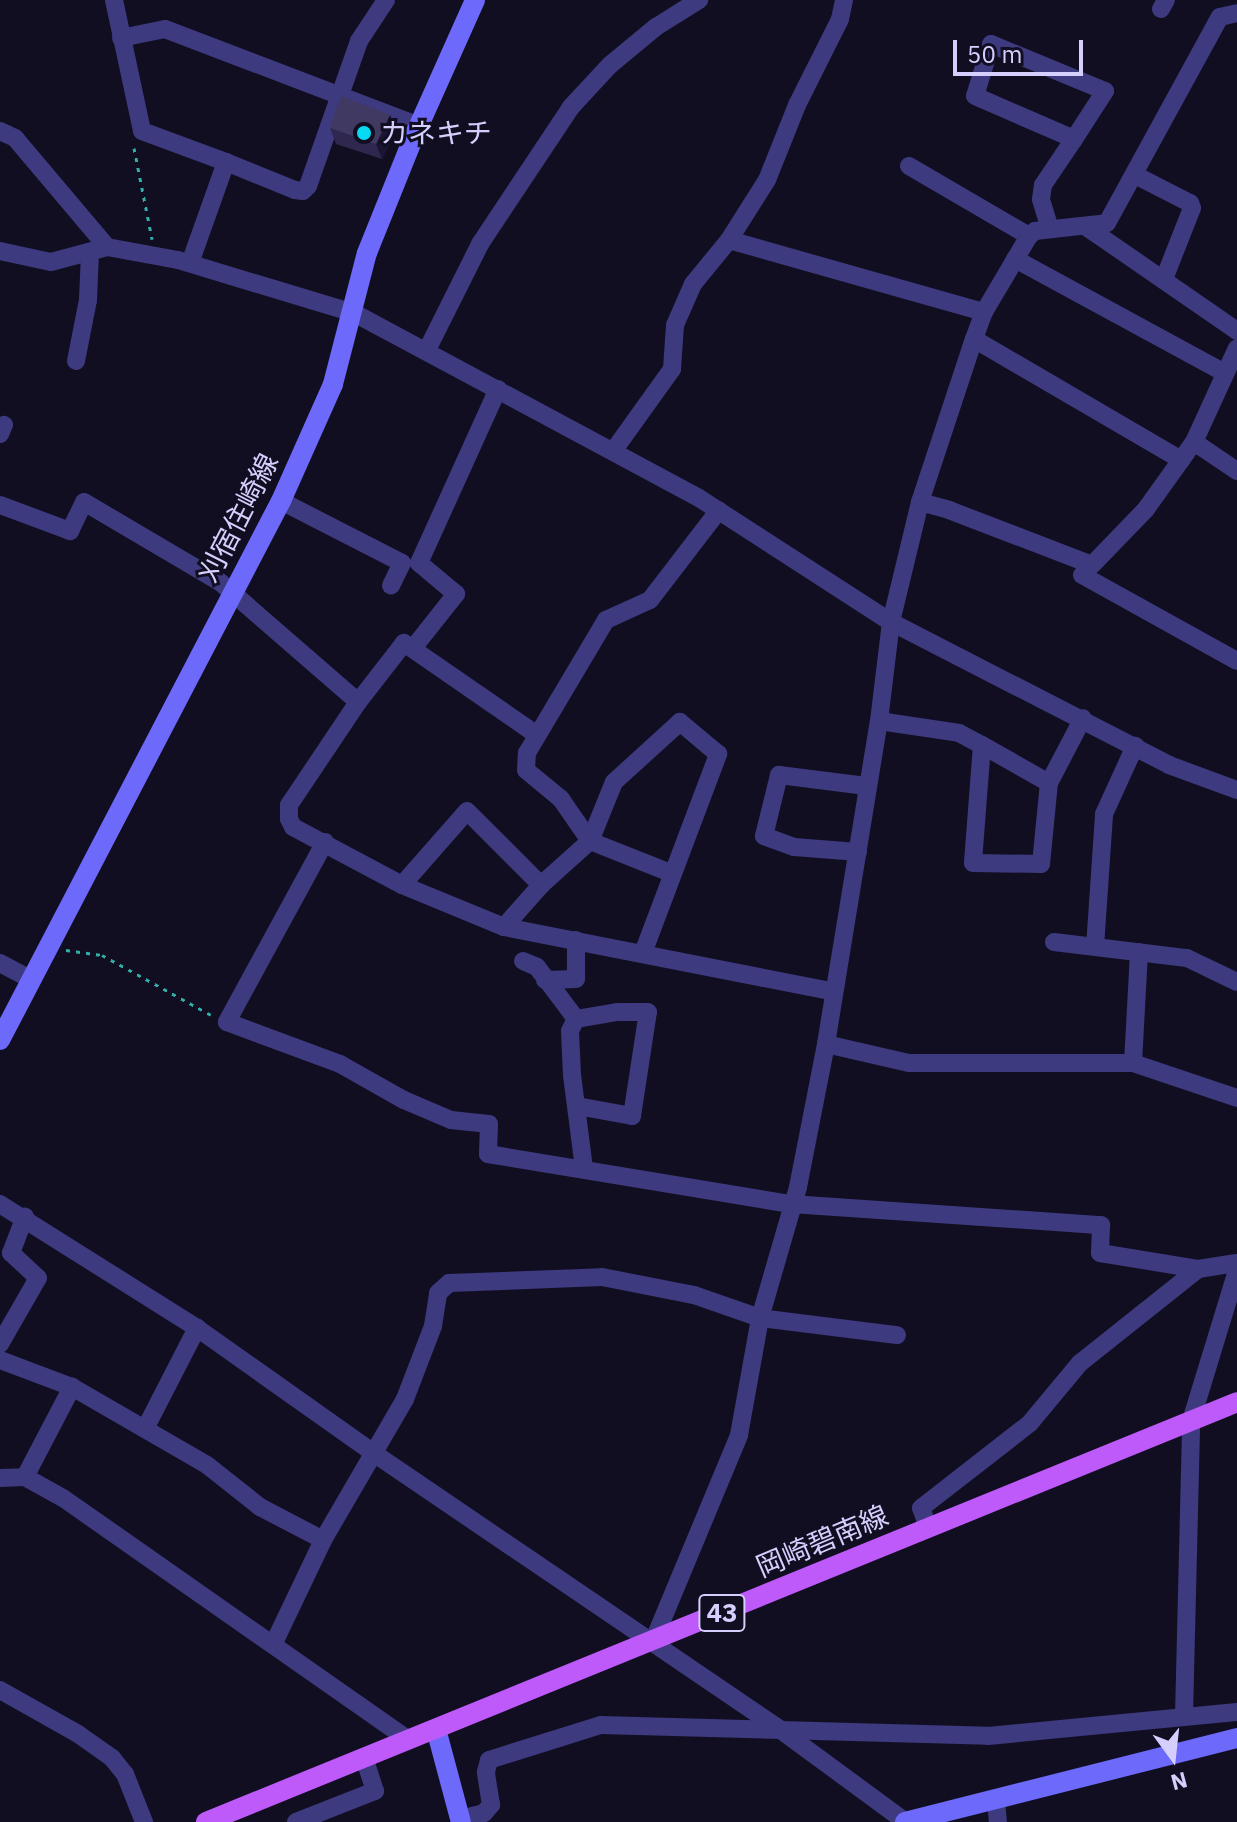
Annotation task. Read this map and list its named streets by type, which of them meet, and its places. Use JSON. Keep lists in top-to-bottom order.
{
  "streets": {
    "main road": ["刈宿住崎線", "岡崎碧南線", "43"]
  },
  "places": ["カネキチ"],
  "scale_bar": "50 m",
  "north": "bottom"
}
